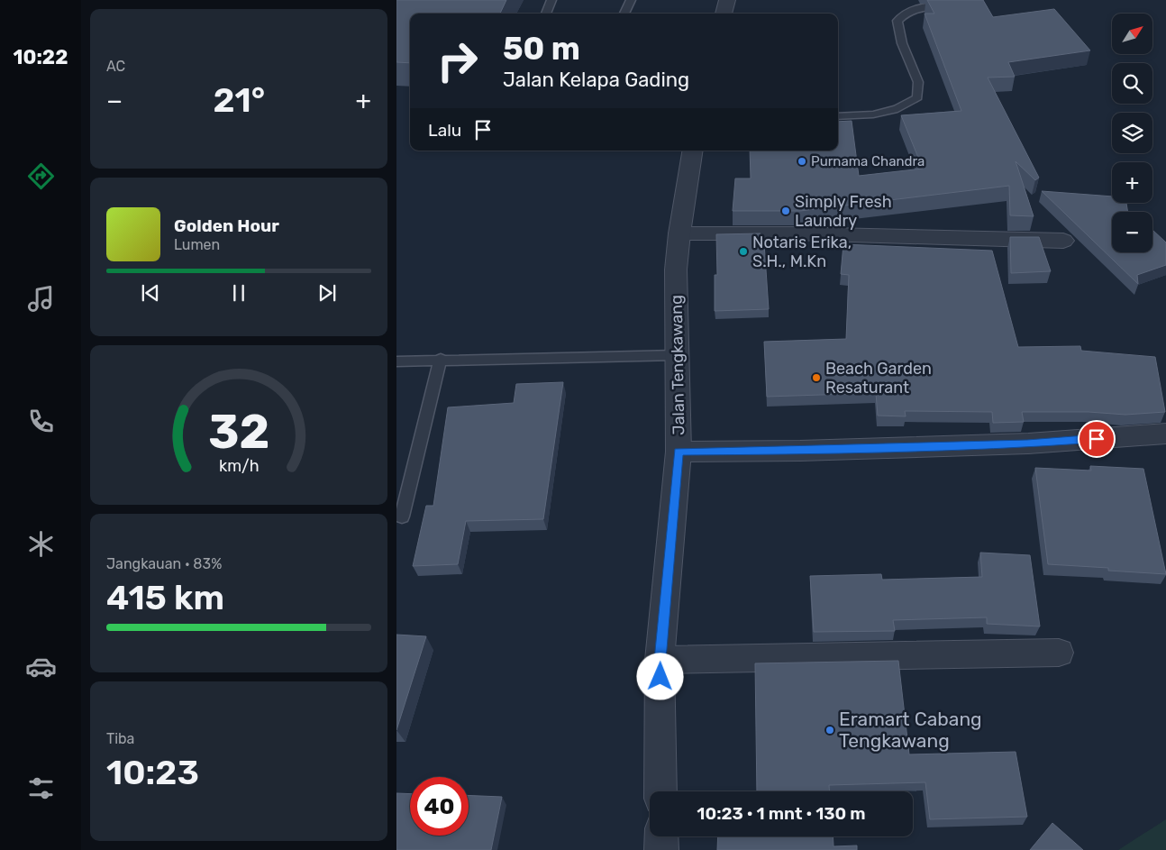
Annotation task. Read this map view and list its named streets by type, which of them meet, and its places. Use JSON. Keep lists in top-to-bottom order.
{
  "streets": {
    "street": ["Jalan Tengkawang"]
  },
  "places": [
    "Purnama Chandra",
    "Simply Fresh Laundry",
    "Notaris Erika, S.H., M.Kn",
    "Beach Garden Resaturant",
    "Eramart Cabang Tengkawang"
  ],
  "north": "top right",
  "page": {
    "tabs": "10:22",
    "tile": [
      "AC",
      ["Jangkauan · 83%", "415 km"],
      ["Tiba", "10:23"]
    ],
    "map_buttons": ["+", "−"],
    "turn": ["50 m", "Jalan Kelapa Gading"],
    "heat": ["−", "21°", "+"],
    "then": "Lalu",
    "song": ["Golden Hour", "Lumen"],
    "limit": "40",
    "trip": "10:23 · 1 mnt · 130 m",
    "gauge": ["32", "km/h"]
  }
}
